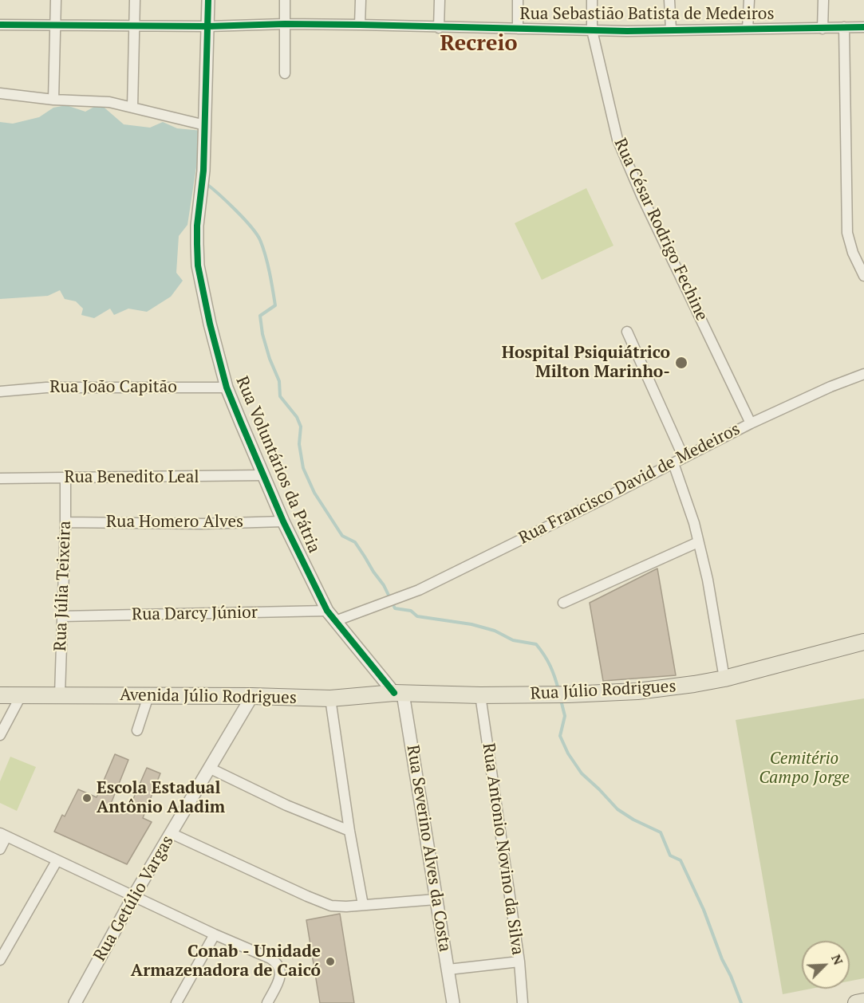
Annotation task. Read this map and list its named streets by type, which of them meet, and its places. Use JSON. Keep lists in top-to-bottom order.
{
  "streets": {
    "main road": ["Rua Júlio Rodrigues", "Avenida Júlio Rodrigues"],
    "street": [
      "Rua Sebastião Batista de Medeiros",
      "Rua César Rodrigo Fechine",
      "Rua João Capitão",
      "Rua Voluntários da Pátria",
      "Rua Benedito Leal",
      "Rua Francisco David de Medeiros",
      "Rua Homero Alves",
      "Rua Júlia Teixeira",
      "Rua Darcy Júnior",
      "Rua Severino Alves da Costa",
      "Rua Antonio Novino da Silva",
      "Rua Getúlio Vargas"
    ]
  },
  "crossings": [
    ["Rua Sebastião Batista de Medeiros", "Rua César Rodrigo Fechine"],
    ["Rua Sebastião Batista de Medeiros", "Rua Voluntários da Pátria"],
    ["Rua César Rodrigo Fechine", "Rua Francisco David de Medeiros"],
    ["Rua João Capitão", "Rua Voluntários da Pátria"],
    ["Rua Voluntários da Pátria", "Rua Benedito Leal"],
    ["Rua Voluntários da Pátria", "Rua Francisco David de Medeiros"],
    ["Rua Voluntários da Pátria", "Rua Homero Alves"],
    ["Rua Voluntários da Pátria", "Rua Darcy Júnior"],
    ["Rua Voluntários da Pátria", "Rua Júlio Rodrigues"],
    ["Rua Voluntários da Pátria", "Avenida Júlio Rodrigues"],
    ["Rua Voluntários da Pátria", "Rua Severino Alves da Costa"],
    ["Rua Benedito Leal", "Rua Júlia Teixeira"],
    ["Rua Homero Alves", "Rua Júlia Teixeira"],
    ["Rua Júlia Teixeira", "Rua Darcy Júnior"],
    ["Rua Júlia Teixeira", "Avenida Júlio Rodrigues"],
    ["Rua Júlio Rodrigues", "Avenida Júlio Rodrigues"],
    ["Rua Júlio Rodrigues", "Rua Severino Alves da Costa"],
    ["Rua Júlio Rodrigues", "Rua Antonio Novino da Silva"],
    ["Avenida Júlio Rodrigues", "Rua Severino Alves da Costa"],
    ["Avenida Júlio Rodrigues", "Rua Getúlio Vargas"]
  ],
  "districts": ["Recreio"],
  "parks": ["Cemitério Campo Jorge"],
  "places": ["Hospital Psiquiátrico Milton Marinho-", "Escola Estadual Antônio Aladim", "Conab - Unidade Armazenadora de Caicó"],
  "north": "top right"
}
